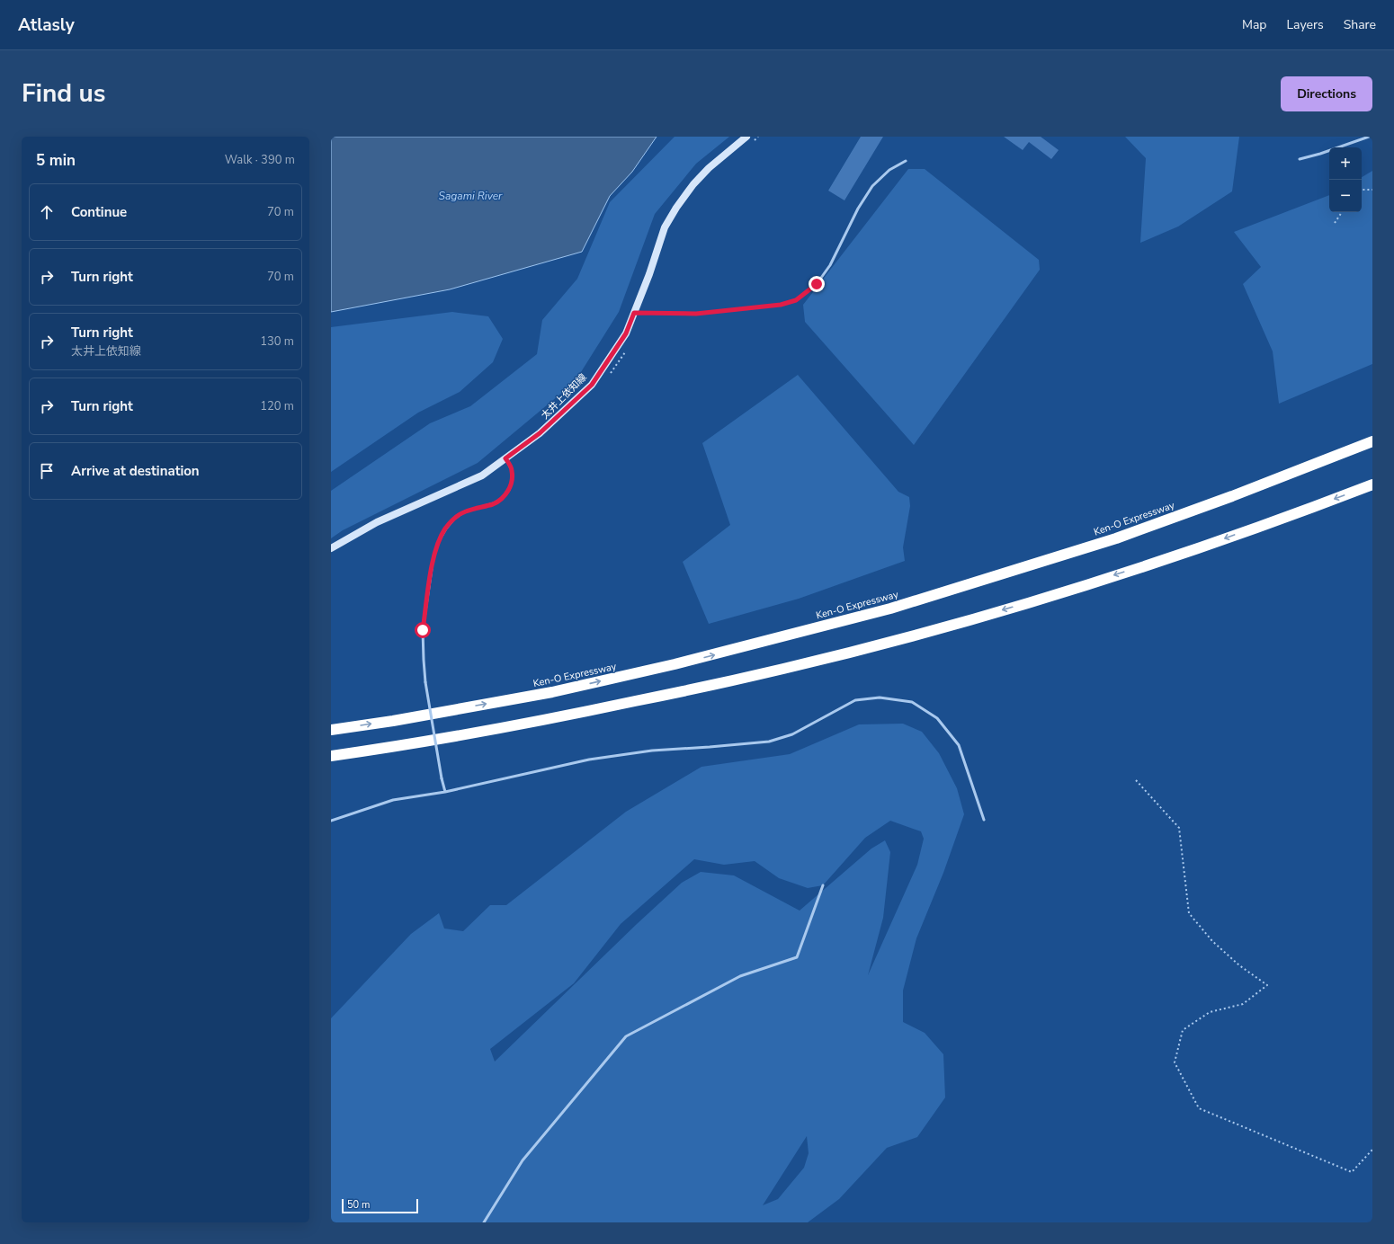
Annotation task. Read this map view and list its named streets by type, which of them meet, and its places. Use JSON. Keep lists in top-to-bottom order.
{
  "streets": {
    "highway": ["Ken-O Expressway"],
    "main road": ["太井上依知線"]
  },
  "water": ["Sagami River"],
  "scale_bar": "50 m",
  "page": {
    "header": "Atlasly",
    "nav": ["Map", "Layers", "Share"],
    "title": "Find us",
    "buttons": "Directions",
    "heading": ["5 min", "Walk · 390 m"],
    "map_buttons": ["+", "−"],
    "list": [
      ["Continue", "70 m"],
      ["Turn right", "70 m"],
      ["Turn right", "太井上依知線", "130 m"],
      ["Turn right", "120 m"],
      "Arrive at destination"
    ],
    "scale": "50 m"
  }
}
